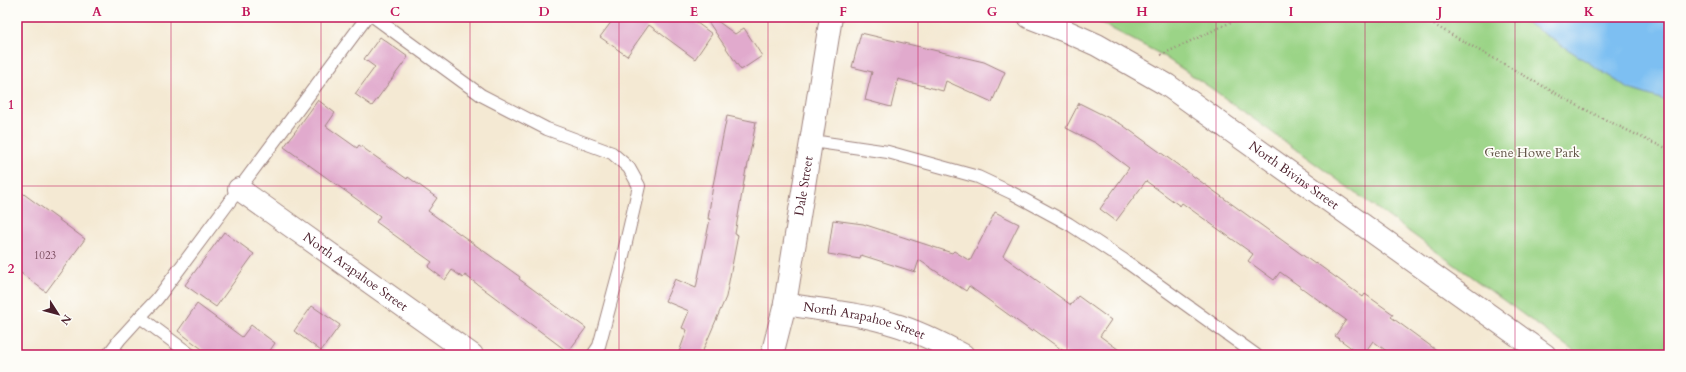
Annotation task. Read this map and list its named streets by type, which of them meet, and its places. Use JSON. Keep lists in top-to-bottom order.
{
  "streets": {
    "street": ["North Bivins Street", "Dale Street", "North Arapahoe Street"]
  },
  "crossings": [
    ["Dale Street", "North Arapahoe Street"]
  ],
  "parks": ["Gene Howe Park"],
  "house_numbers": ["1023"],
  "north": "bottom right",
  "grid": {
    "columns": [
      "A",
      "B",
      "C",
      "D",
      "E",
      "F",
      "G",
      "H",
      "I",
      "J",
      "K"
    ],
    "rows": ["1", "2"]
  }
}
